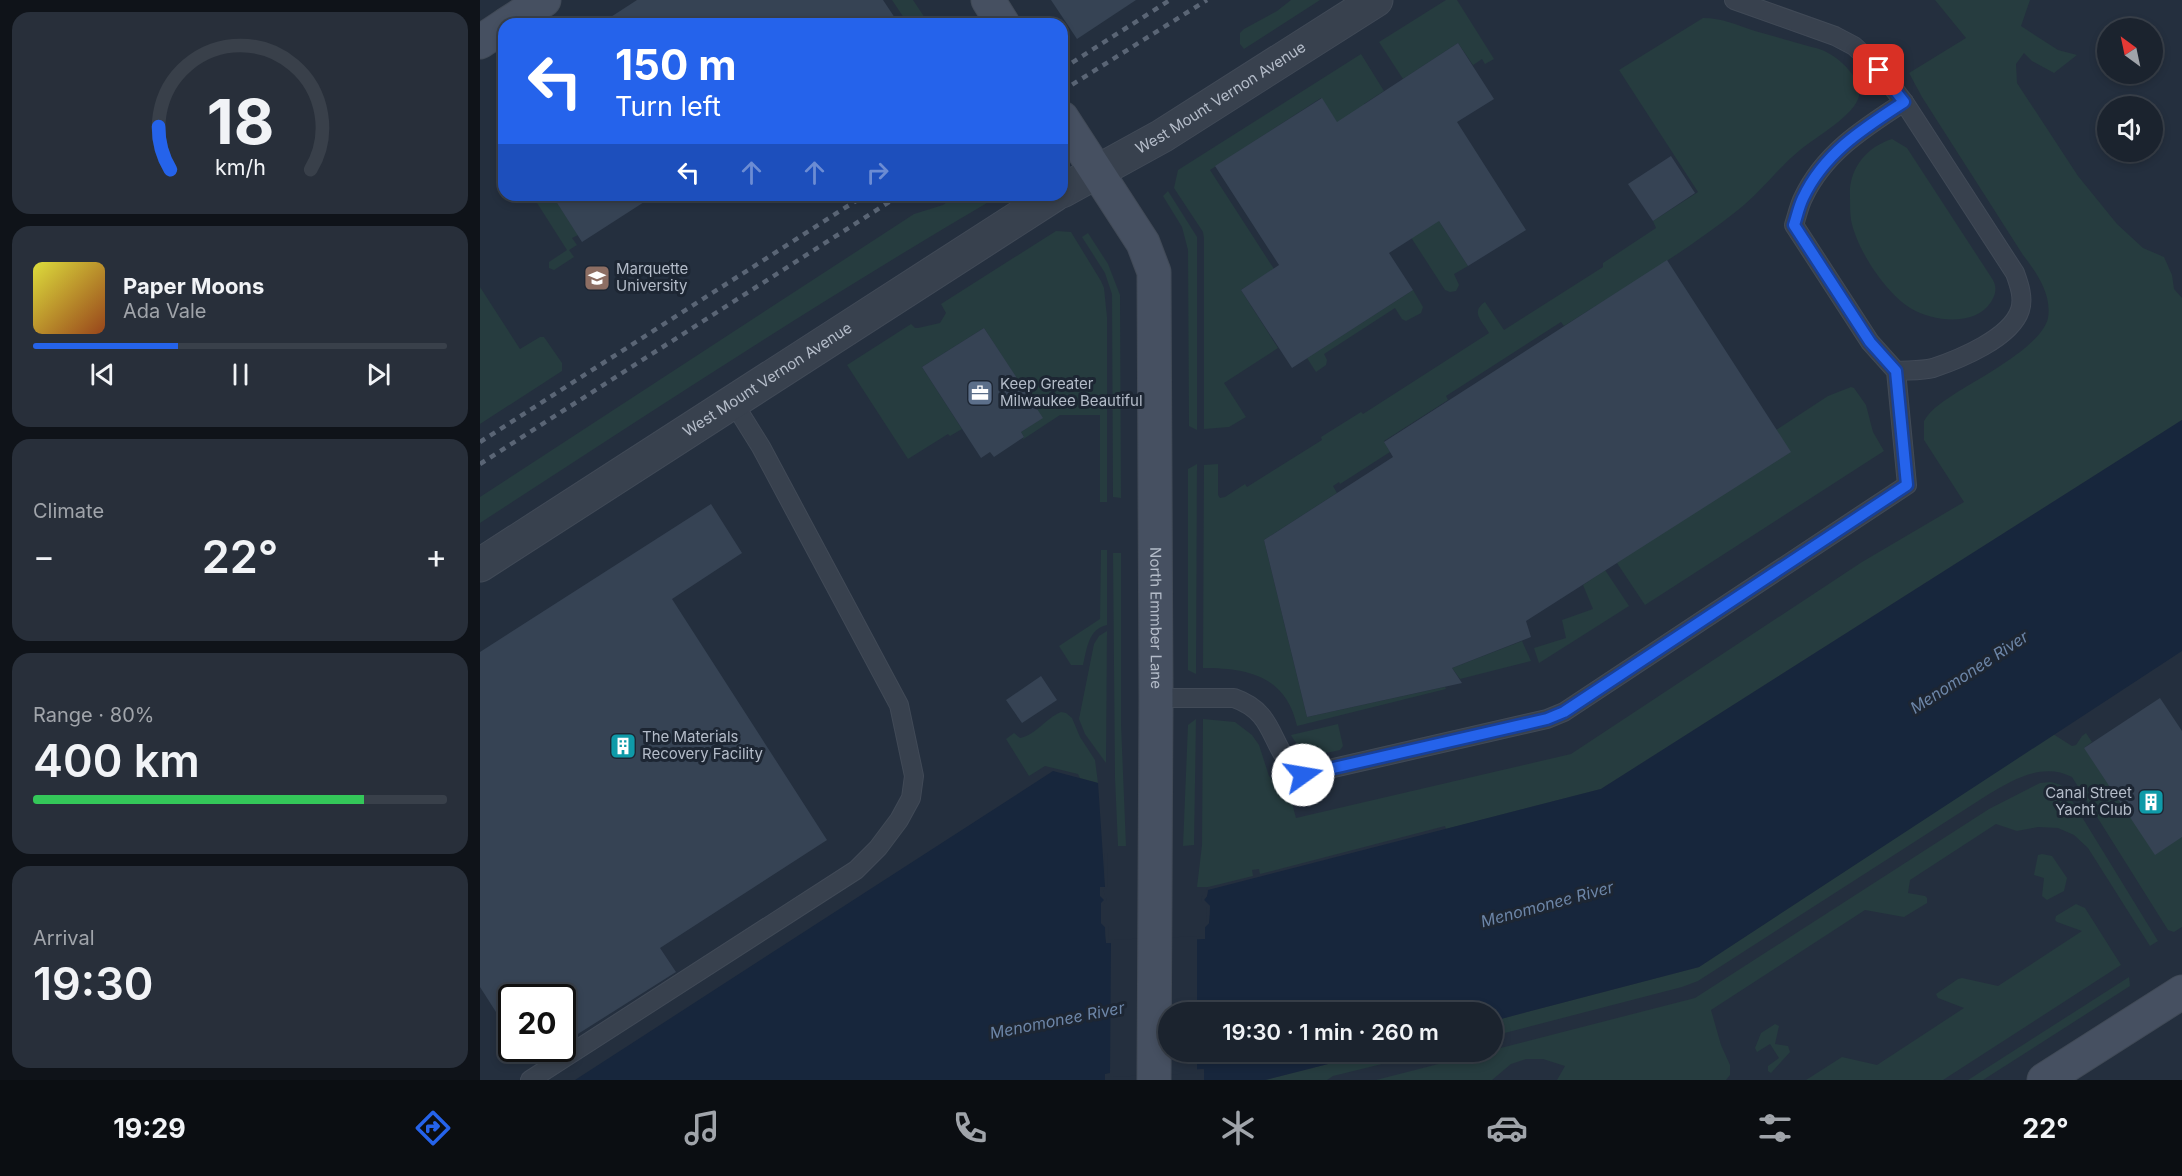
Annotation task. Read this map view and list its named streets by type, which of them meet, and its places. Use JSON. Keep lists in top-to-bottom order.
{
  "streets": {
    "street": ["West Mount Vernon Avenue", "North Emmber Lane"]
  },
  "crossings": [
    ["West Mount Vernon Avenue", "North Emmber Lane"]
  ],
  "water": ["Menomonee River"],
  "places": {
    "school or university": ["Marquette University"],
    "office": ["Keep Greater Milwaukee Beautiful"],
    "building": ["The Materials Recovery Facility", "Canal Street Yacht Club"]
  },
  "north": "top left",
  "page": {
    "turn": ["150 m", "Turn left"],
    "song": ["Paper Moons", "Ada Vale"],
    "tile": [
      "Climate",
      ["Range · 80%", "400 km"],
      ["Arrival", "19:30"]
    ],
    "heat": ["−", "22°", "+"],
    "limit": "20",
    "trip": "19:30 · 1 min · 260 m",
    "tabs": ["19:29", "22°"],
    "gauge": ["18", "km/h"]
  }
}
